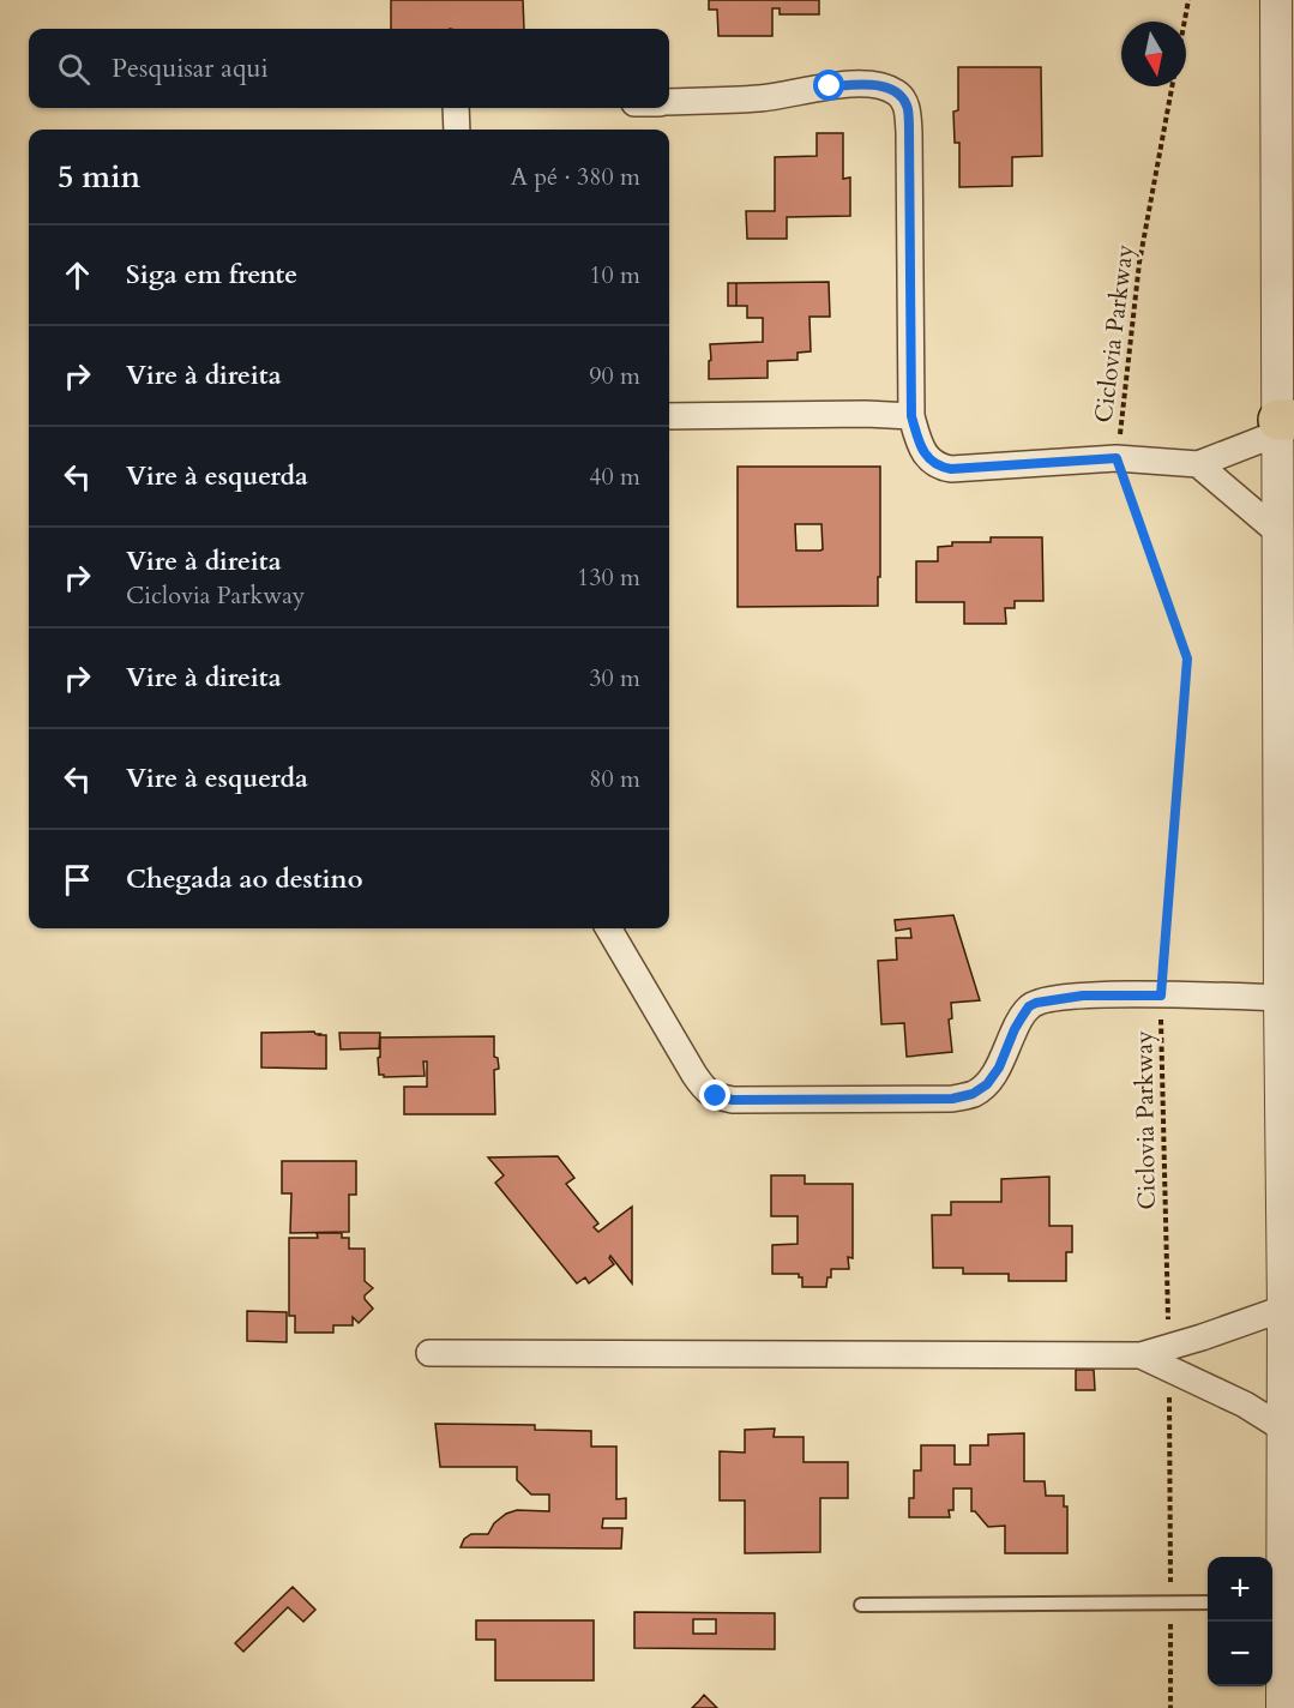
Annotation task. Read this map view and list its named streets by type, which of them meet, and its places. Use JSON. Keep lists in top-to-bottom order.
{
  "streets": {
    "path": ["Ciclovia Parkway"]
  },
  "north": "bottom",
  "page": {
    "search": "Pesquisar aqui",
    "heading": ["5 min", "A pé · 380 m"],
    "list": [
      ["Siga em frente", "10 m"],
      ["Vire à direita", "90 m"],
      ["Vire à esquerda", "40 m"],
      ["Vire à direita", "Ciclovia Parkway", "130 m"],
      ["Vire à direita", "30 m"],
      ["Vire à esquerda", "80 m"],
      "Chegada ao destino"
    ],
    "map_buttons": ["+", "−"]
  }
}
